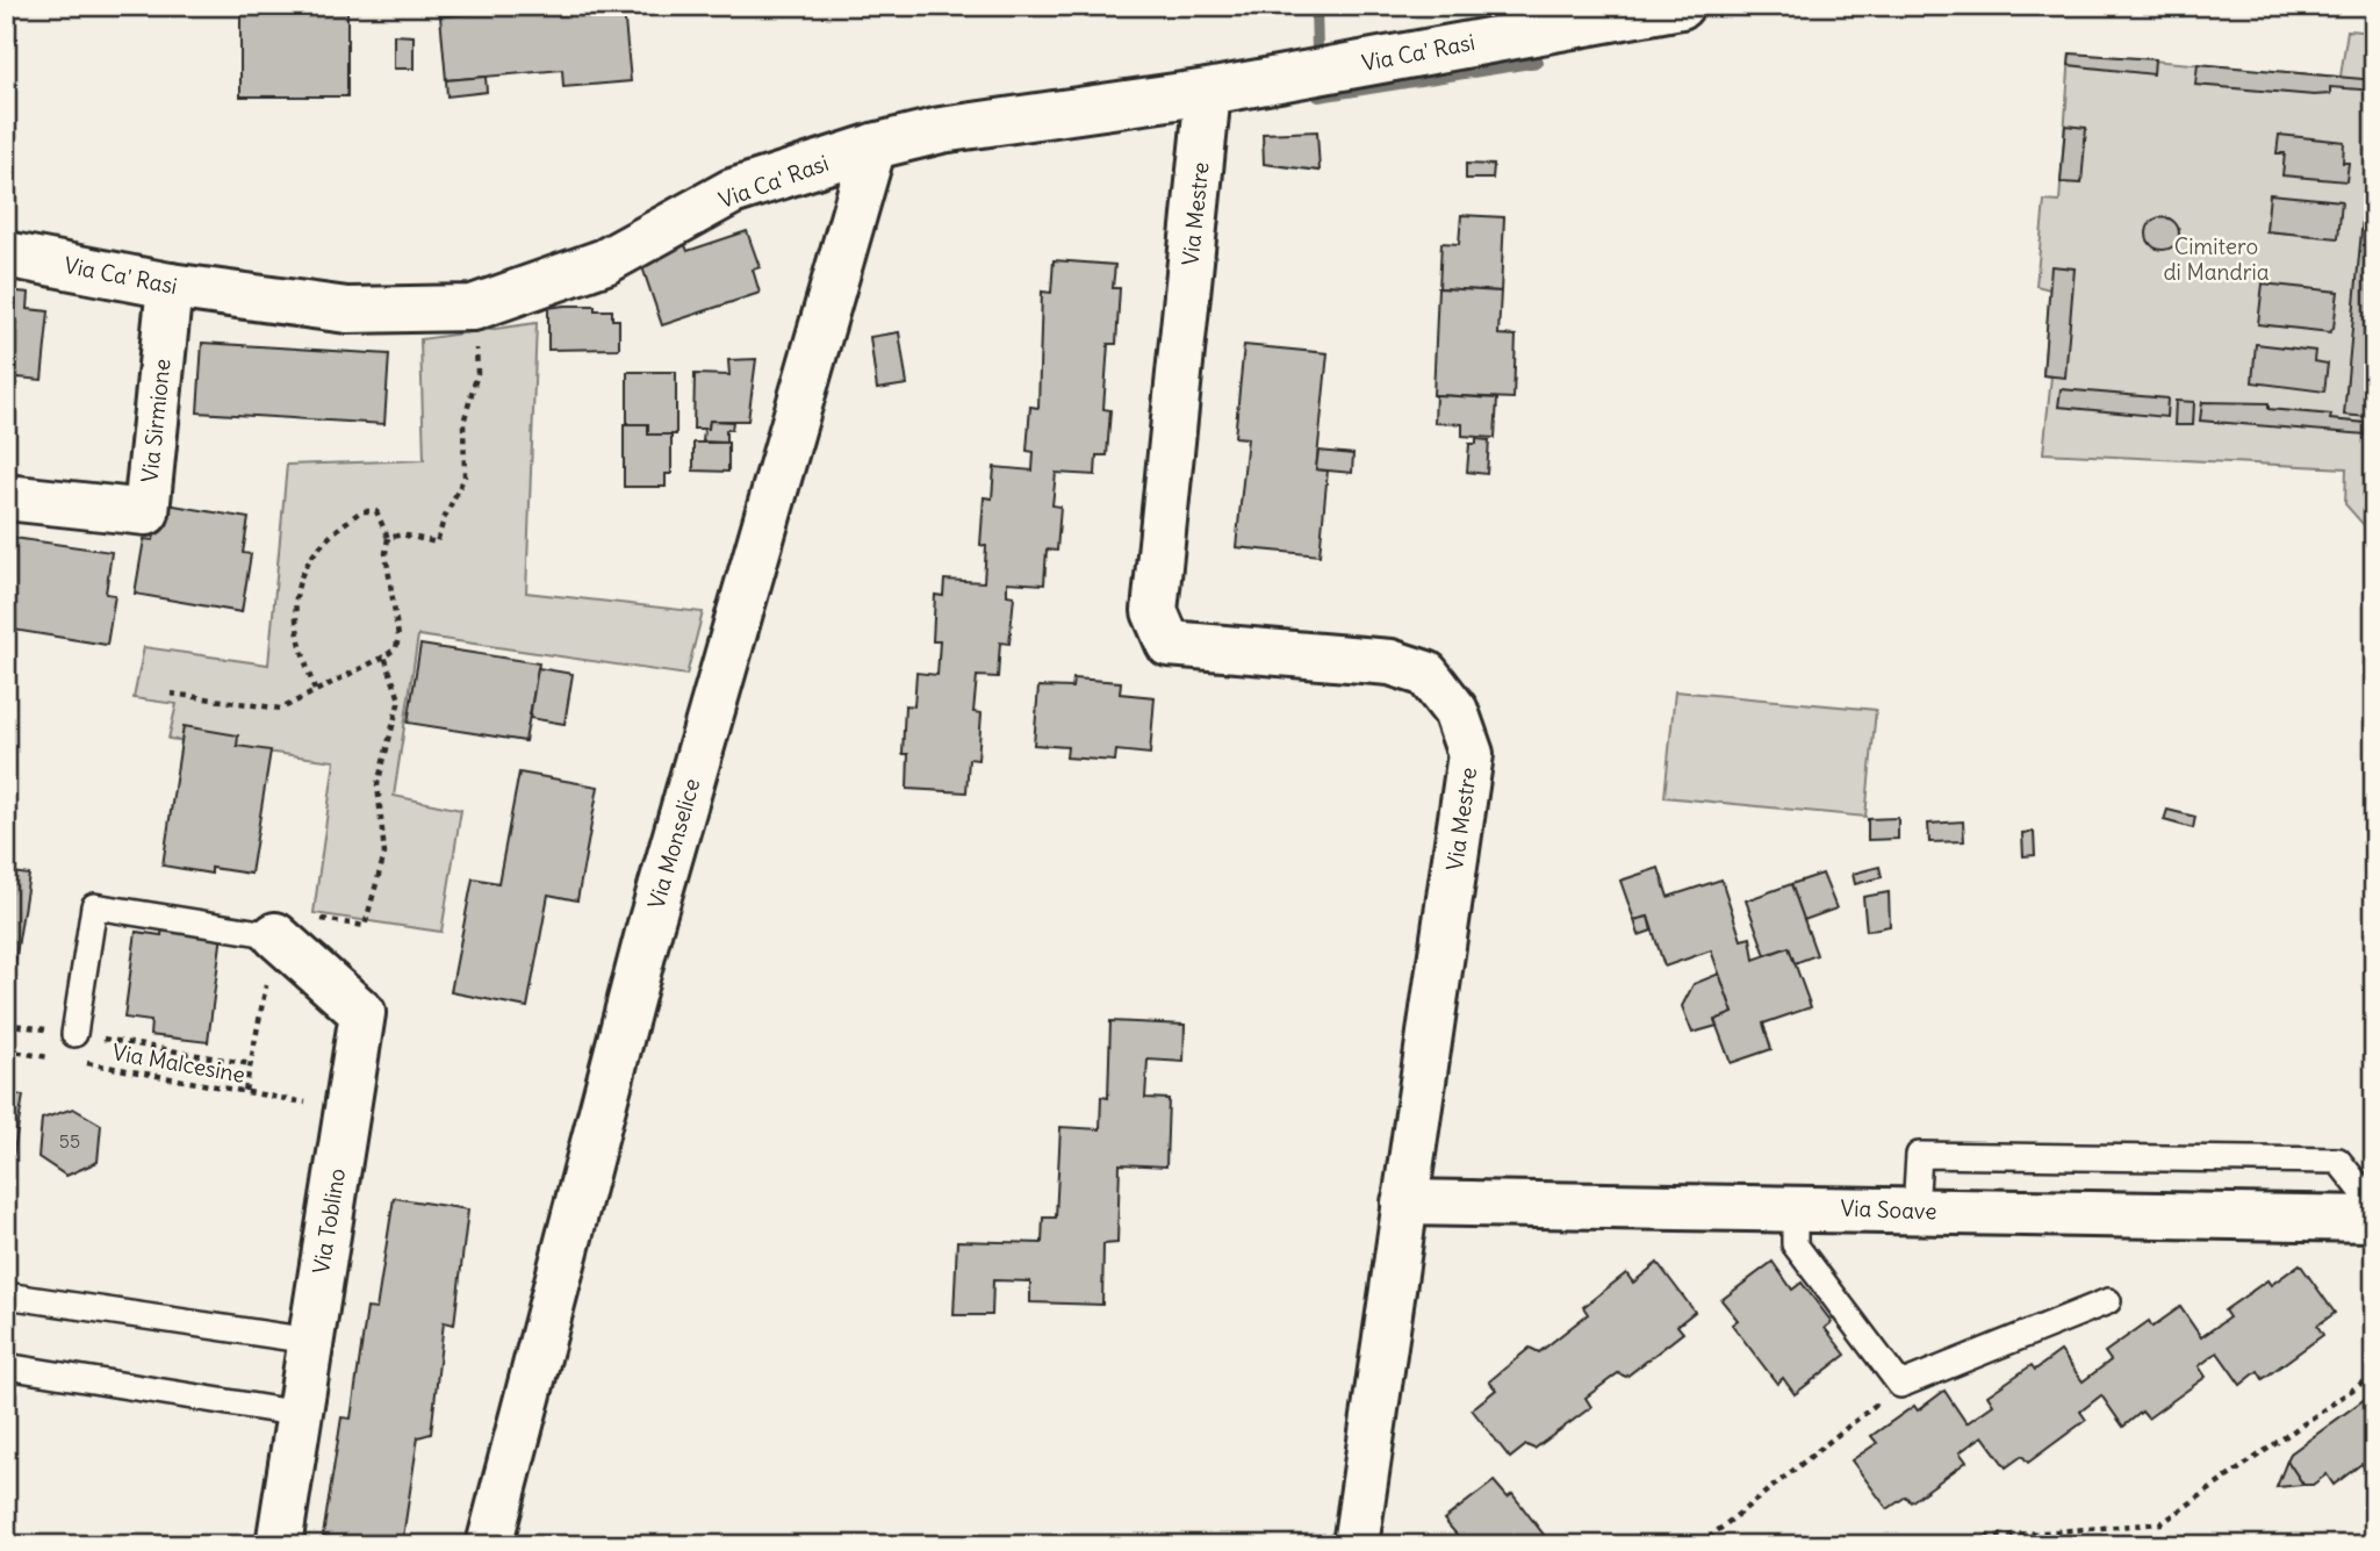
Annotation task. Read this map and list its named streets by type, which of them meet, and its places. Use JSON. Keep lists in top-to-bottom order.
{
  "streets": {
    "street": [
      "Via Ca' Rasi",
      "Via Mestre",
      "Via Sirmione",
      "Via Monselice",
      "Via Soave",
      "Via Toblino"
    ],
    "path": ["Via Malcesine"]
  },
  "crossings": [
    ["Via Ca' Rasi", "Via Mestre"],
    ["Via Ca' Rasi", "Via Sirmione"],
    ["Via Ca' Rasi", "Via Monselice"],
    ["Via Mestre", "Via Soave"],
    ["Via Malcesine", "Via Toblino"]
  ],
  "parks": ["Cimitero di Mandria"],
  "house_numbers": ["55"]
}
